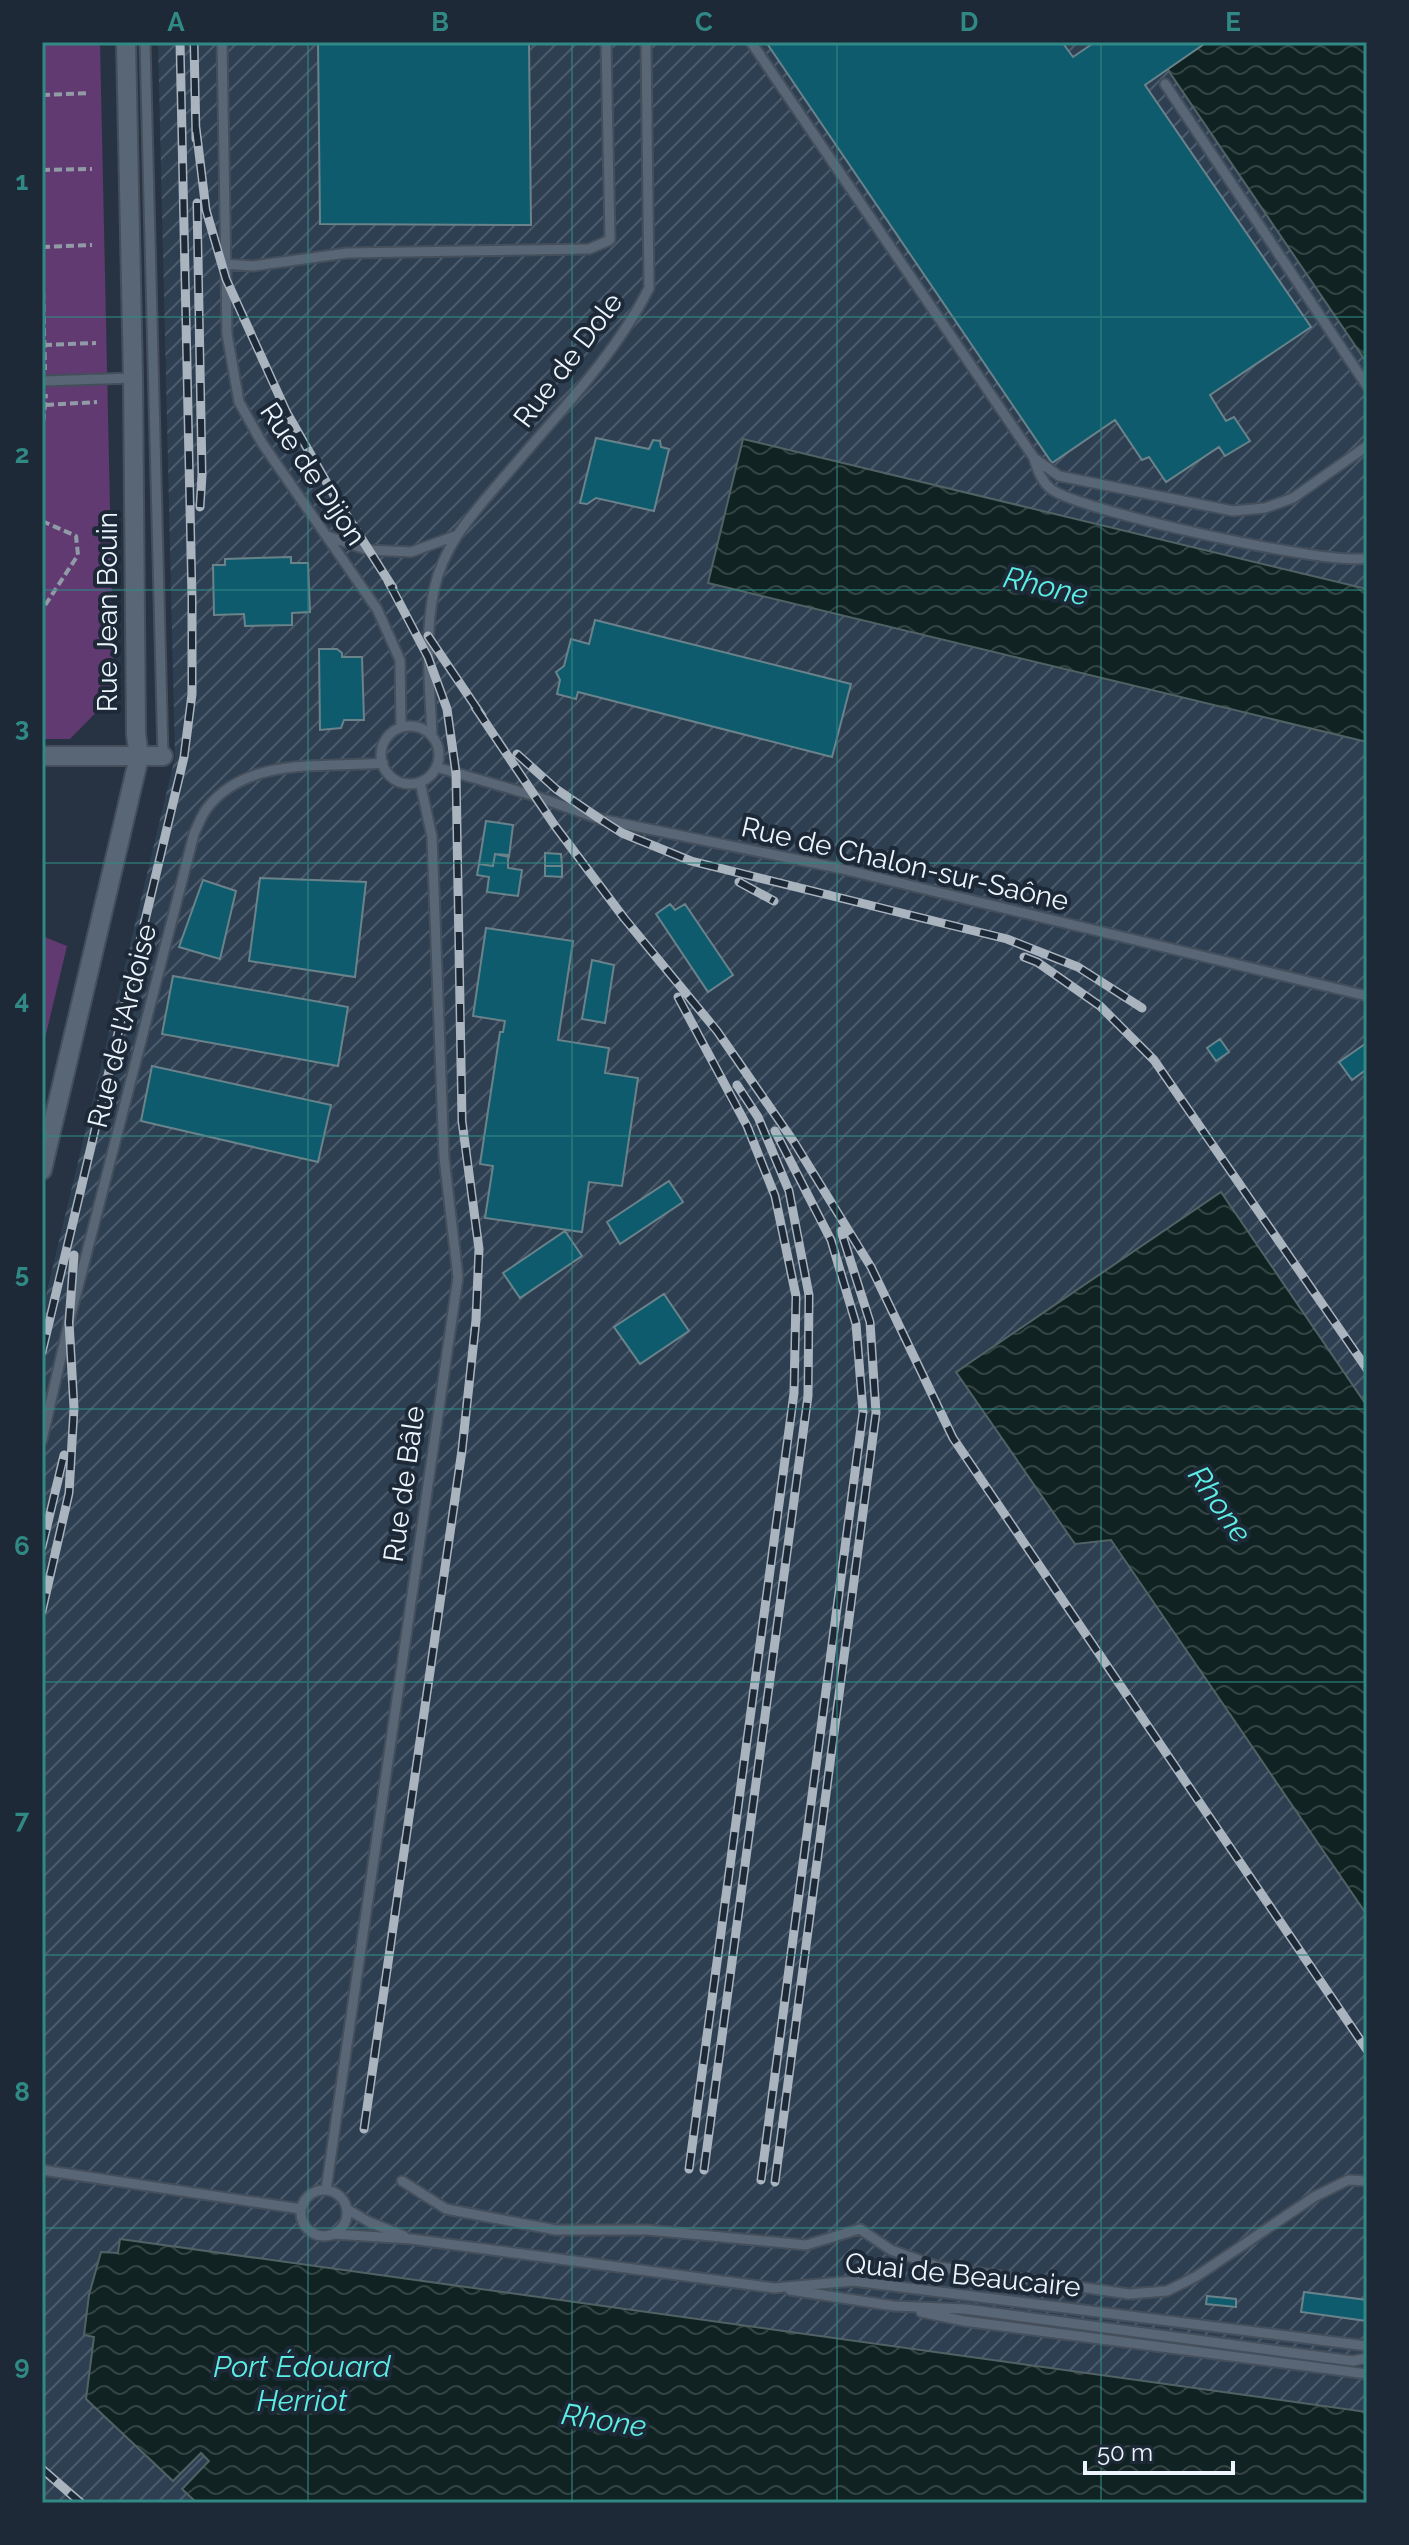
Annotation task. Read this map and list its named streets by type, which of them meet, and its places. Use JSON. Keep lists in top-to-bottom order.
{
  "streets": {
    "street": ["Rue Jean Bouin"],
    "lane": [
      "Rue de Dole",
      "Rue de Dijon",
      "Rue de Chalon-sur-Saône",
      "Rue de l'Ardoise",
      "Rue de Bâle",
      "Quai de Beaucaire"
    ]
  },
  "crossings": [
    ["Rue de Dole", "Rue de Dijon"],
    ["Rue de Dole", "Rue de Chalon-sur-Saône"],
    ["Rue de Dole", "Rue de l'Ardoise"],
    ["Rue de Dole", "Rue de Bâle"],
    ["Rue de Dijon", "Rue de Chalon-sur-Saône"],
    ["Rue de Dijon", "Rue de l'Ardoise"],
    ["Rue de Dijon", "Rue de Bâle"],
    ["Rue de Chalon-sur-Saône", "Rue de l'Ardoise"],
    ["Rue de Chalon-sur-Saône", "Rue de Bâle"],
    ["Rue de l'Ardoise", "Rue de Bâle"],
    ["Rue de Bâle", "Quai de Beaucaire"]
  ],
  "water": ["Rhone", "Port Édouard Herriot"],
  "scale_bar": "50 m",
  "grid": {
    "columns": [
      "A",
      "B",
      "C",
      "D",
      "E"
    ],
    "rows": [
      "1",
      "2",
      "3",
      "4",
      "5",
      "6",
      "7",
      "8",
      "9"
    ]
  }
}
